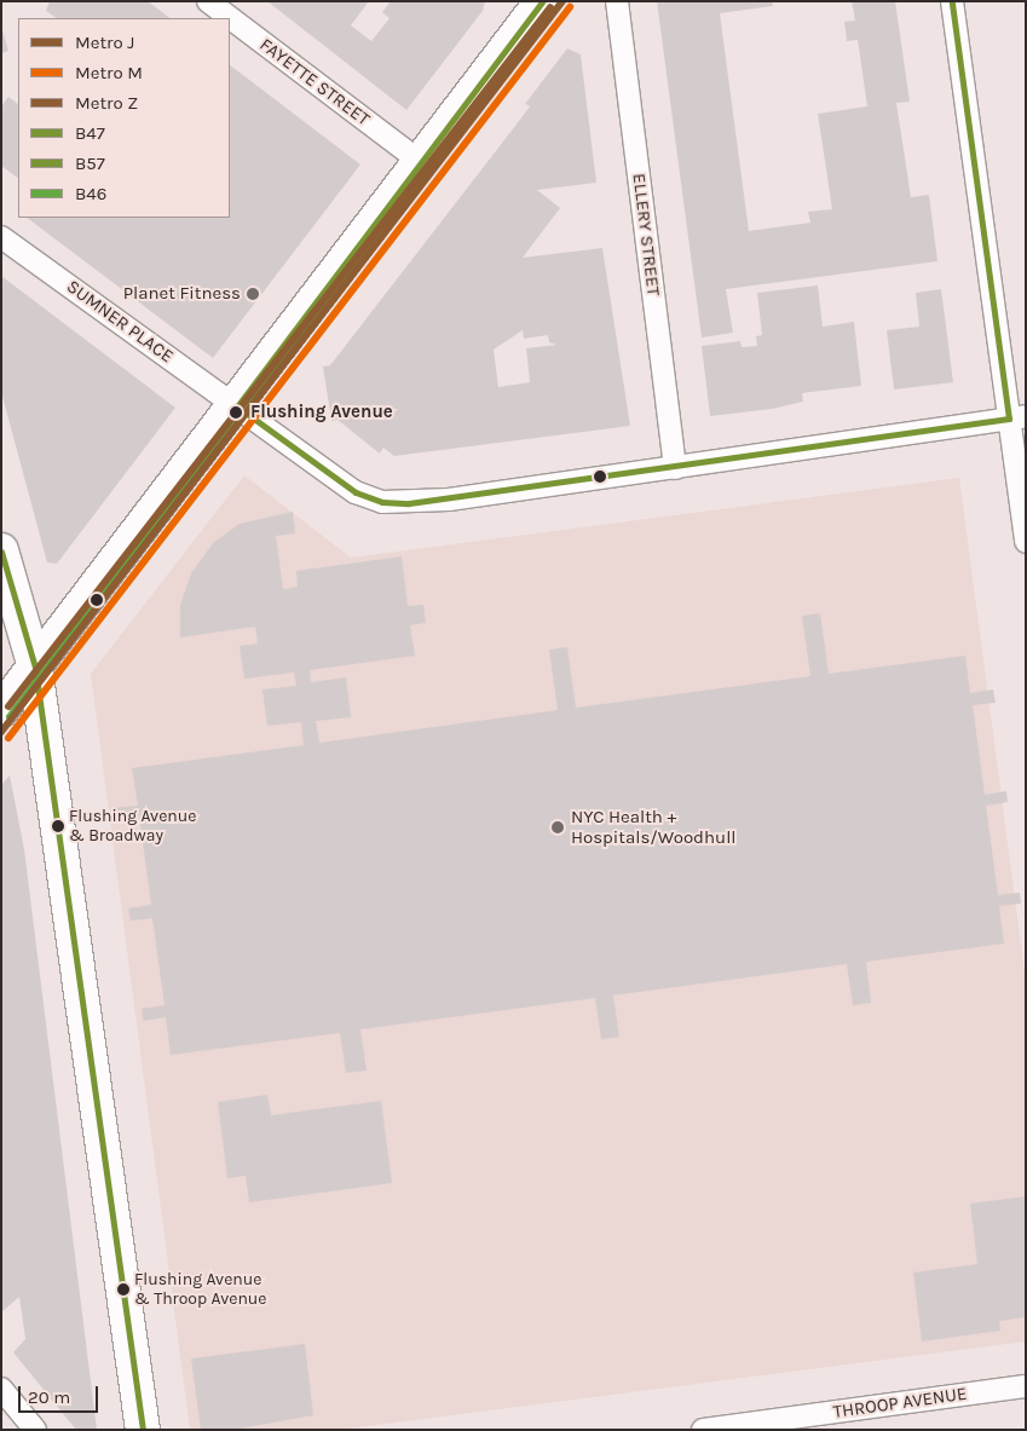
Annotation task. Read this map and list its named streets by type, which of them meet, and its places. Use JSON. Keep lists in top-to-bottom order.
{
  "streets": {
    "street": [
      "FAYETTE STREET",
      "ELLERY STREET",
      "SUMNER PLACE",
      "THROOP AVENUE"
    ]
  },
  "crossings": [
    ["ELLERY STREET", "SUMNER PLACE"]
  ],
  "places": [
    "Planet Fitness",
    "Flushing Avenue",
    "Flushing Avenue & Broadway",
    "NYC Health + Hospitals/Woodhull",
    "Flushing Avenue & Throop Avenue"
  ],
  "lines": [
    "metro line J",
    "transit line B47",
    "metro line M",
    "metro line Z",
    "transit line B46",
    "transit line B57"
  ],
  "legend": [
    "Metro J",
    "Metro M",
    "Metro Z",
    "B47",
    "B57",
    "B46"
  ],
  "scale_bar": "20 m"
}
